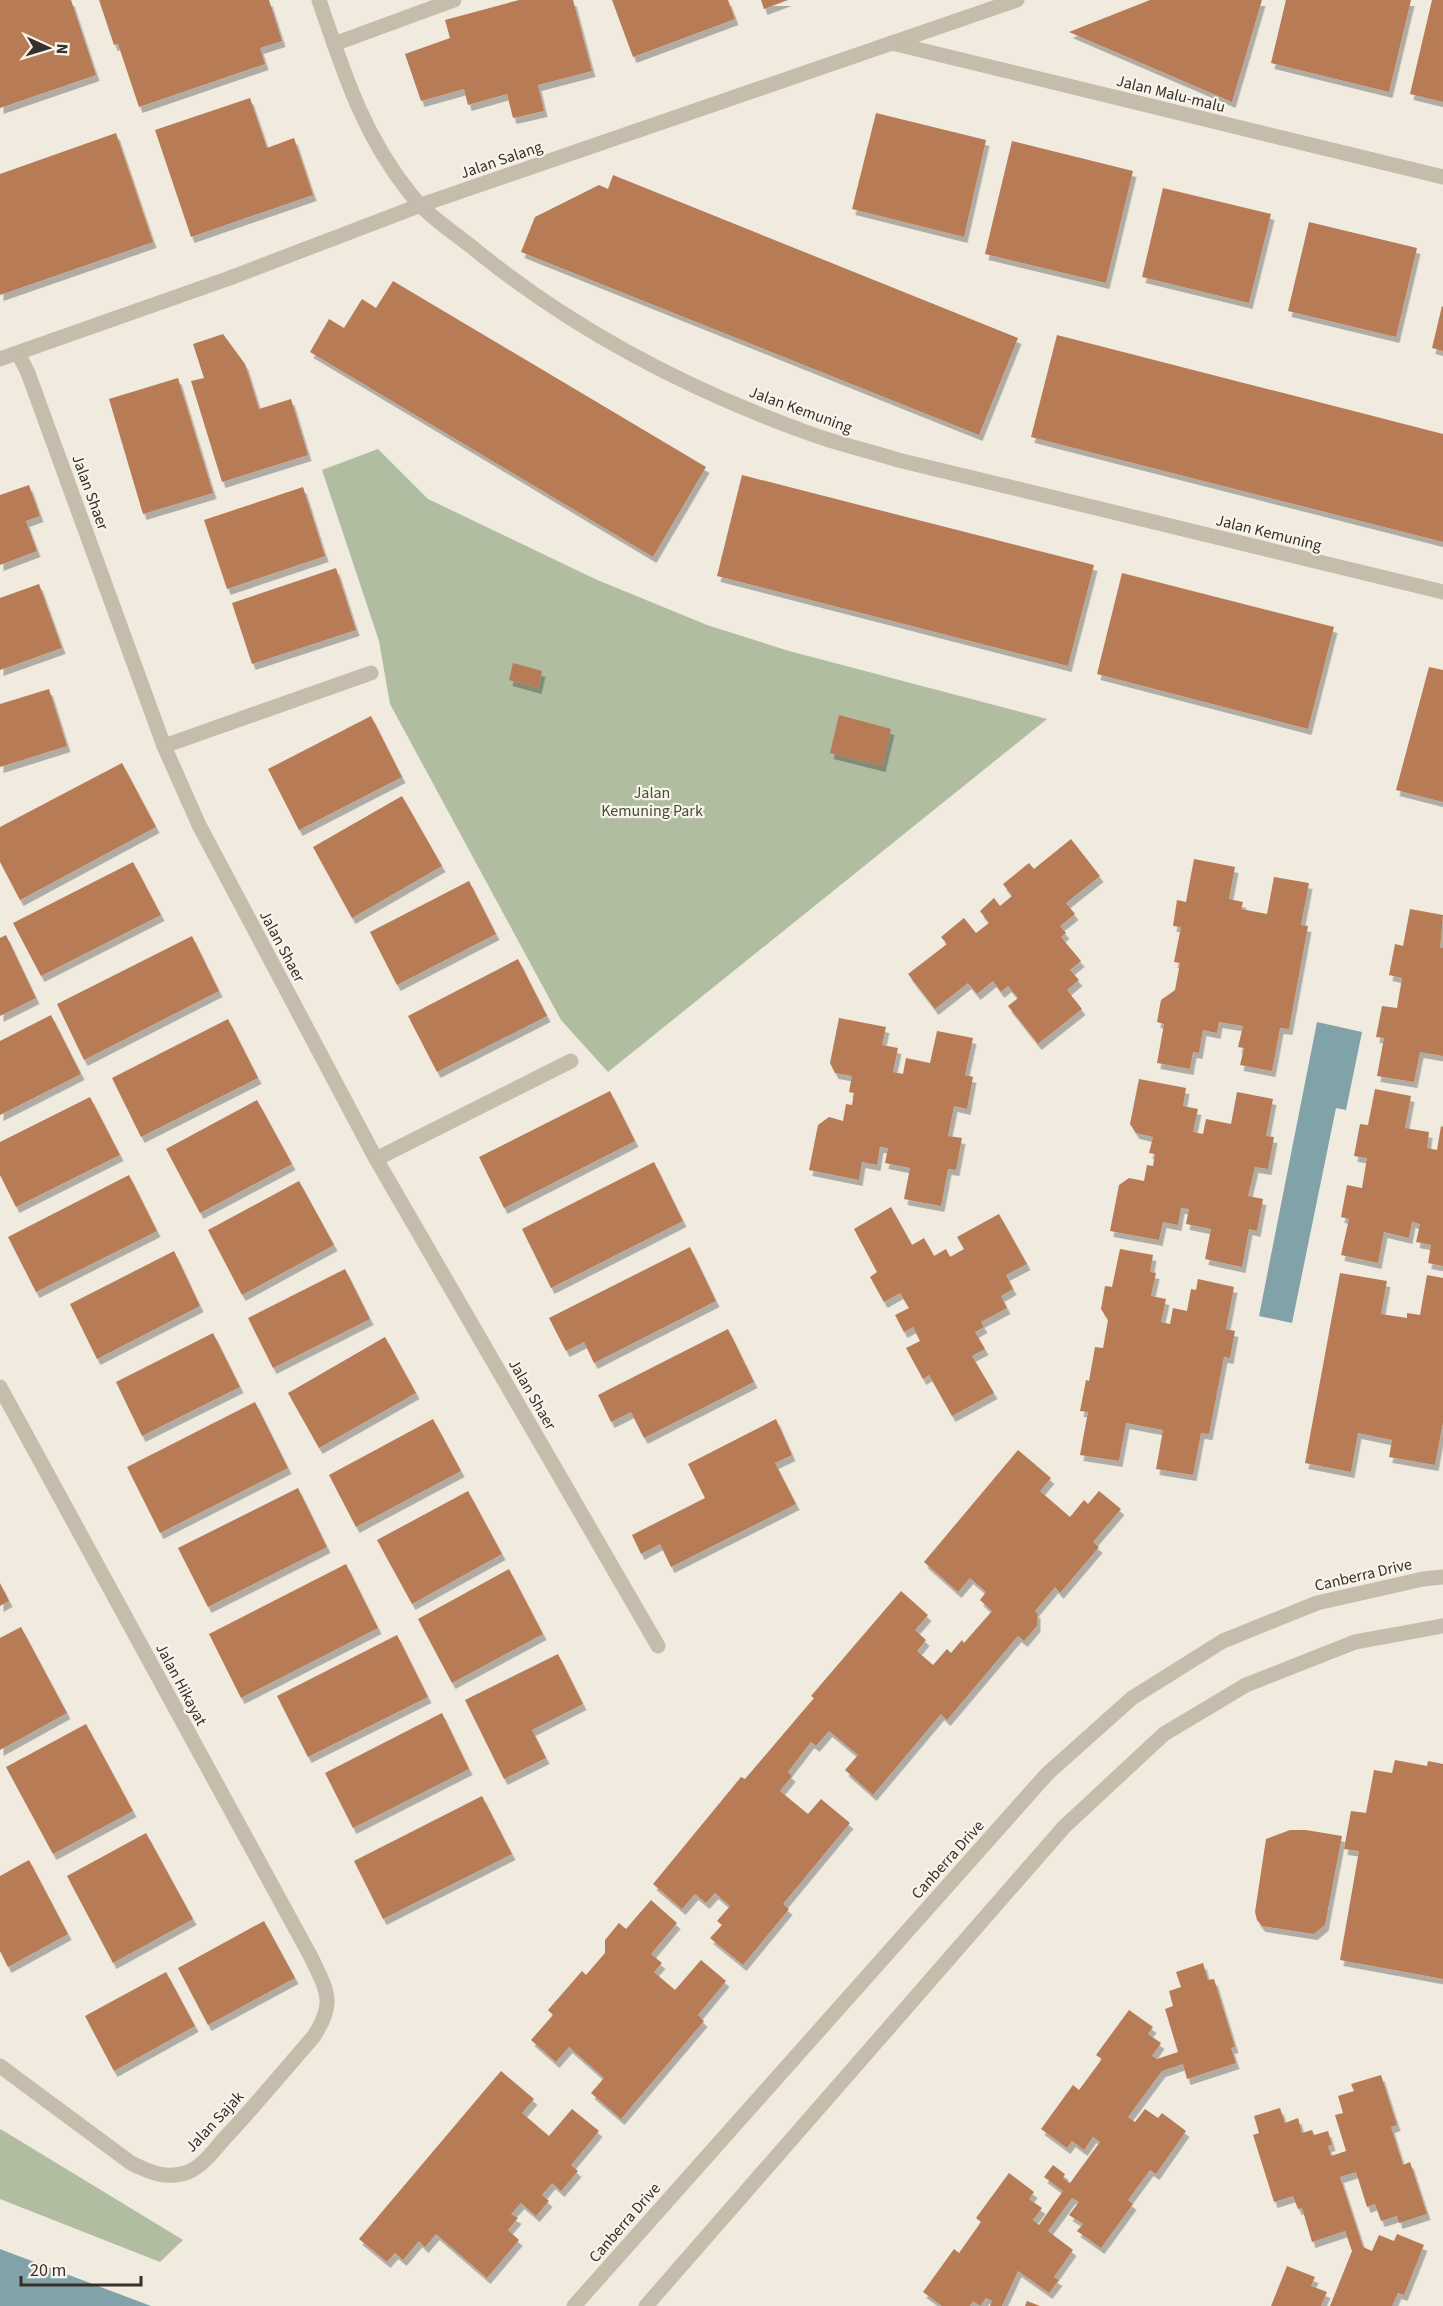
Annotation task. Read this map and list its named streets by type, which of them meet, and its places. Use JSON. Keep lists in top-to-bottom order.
{
  "streets": {
    "street": [
      "Jalan Malu-malu",
      "Jalan Salang",
      "Jalan Kemuning",
      "Jalan Shaer",
      "Canberra Drive",
      "Jalan Hikayat",
      "Jalan Sajak"
    ]
  },
  "crossings": [
    ["Jalan Malu-malu", "Jalan Salang"],
    ["Jalan Salang", "Jalan Kemuning"],
    ["Jalan Salang", "Jalan Shaer"],
    ["Jalan Hikayat", "Jalan Sajak"]
  ],
  "parks": ["Jalan Kemuning Park"],
  "scale_bar": "20 m",
  "north": "right"
}
